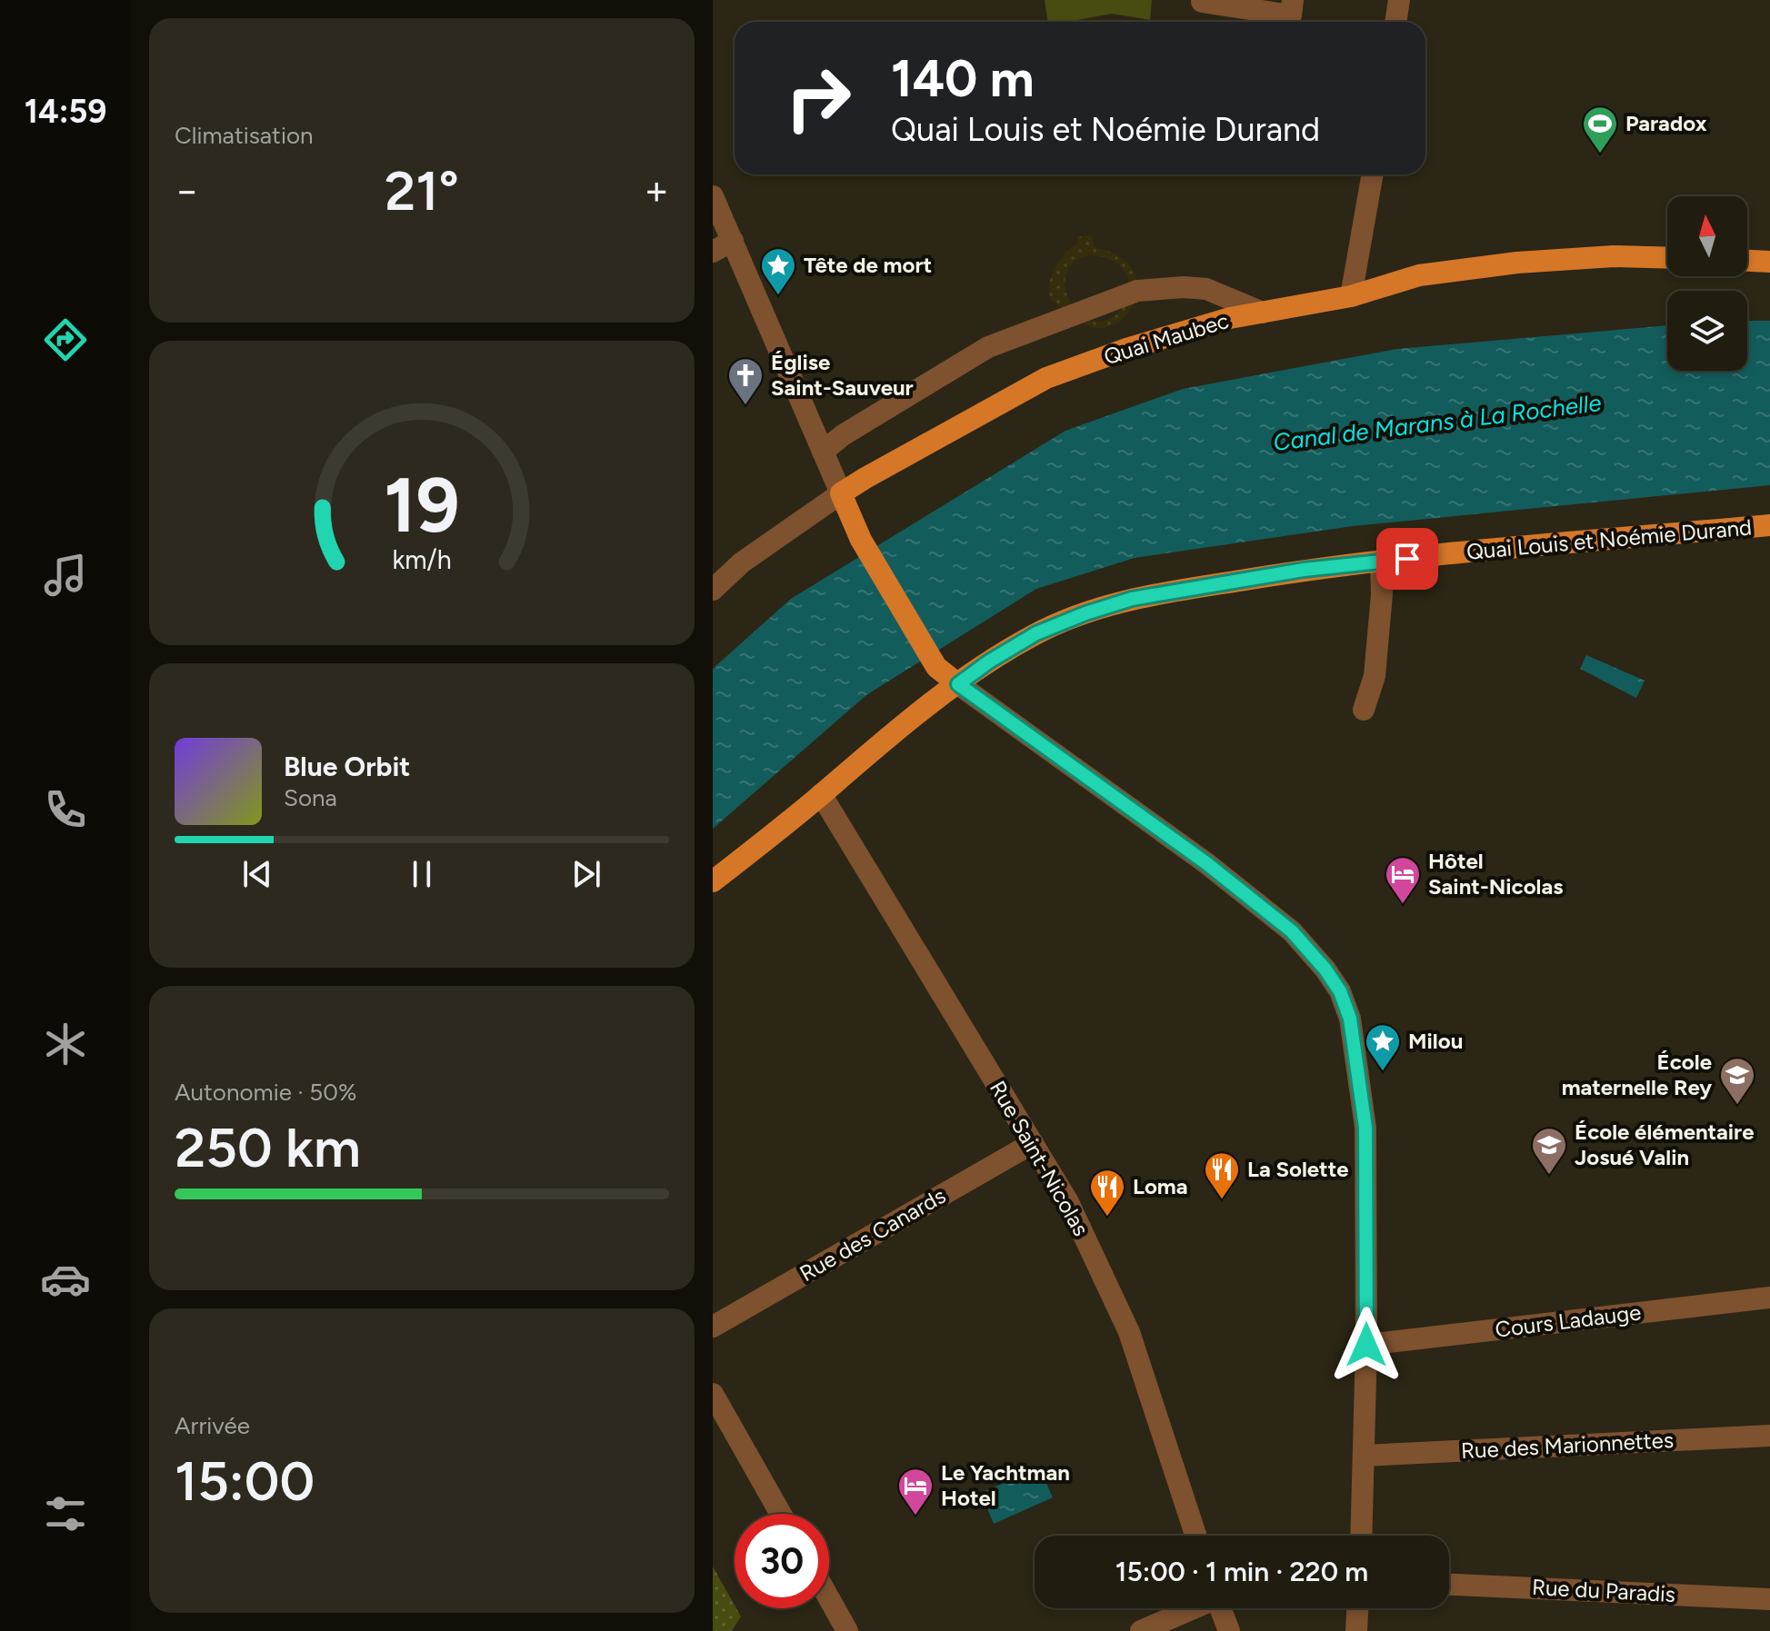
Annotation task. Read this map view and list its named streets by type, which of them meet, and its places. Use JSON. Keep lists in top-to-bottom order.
{
  "streets": {
    "main road": ["Quai Maubec", "Quai Louis et Noémie Durand"],
    "street": [
      "Rue Saint-Nicolas",
      "Rue des Canards",
      "Cours Ladauge",
      "Rue des Marionnettes",
      "Rue du Paradis"
    ]
  },
  "crossings": [
    ["Quai Louis et Noémie Durand", "Rue Saint-Nicolas"],
    ["Rue Saint-Nicolas", "Rue des Canards"]
  ],
  "water": ["Canal de Marans à La Rochelle"],
  "places": {
    "sports": ["Paradox"],
    "place": ["Tête de mort", "Milou"],
    "church": ["Église Saint-Sauveur"],
    "hotel": ["Hôtel Saint-Nicolas", "Le Yachtman Hotel"],
    "school or university": ["École maternelle Rey", "École élémentaire Josué Valin"],
    "restaurant": ["La Solette", "Loma"]
  },
  "north": "top",
  "page": {
    "tabs": "14:59",
    "tile": [
      "Climatisation",
      ["Autonomie · 50%", "250 km"],
      ["Arrivée", "15:00"]
    ],
    "turn": ["140 m", "Quai Louis et Noémie Durand"],
    "heat": ["−", "21°", "+"],
    "song": ["Blue Orbit", "Sona"],
    "limit": "30",
    "trip": "15:00 · 1 min · 220 m",
    "gauge": ["19", "km/h"]
  }
}
